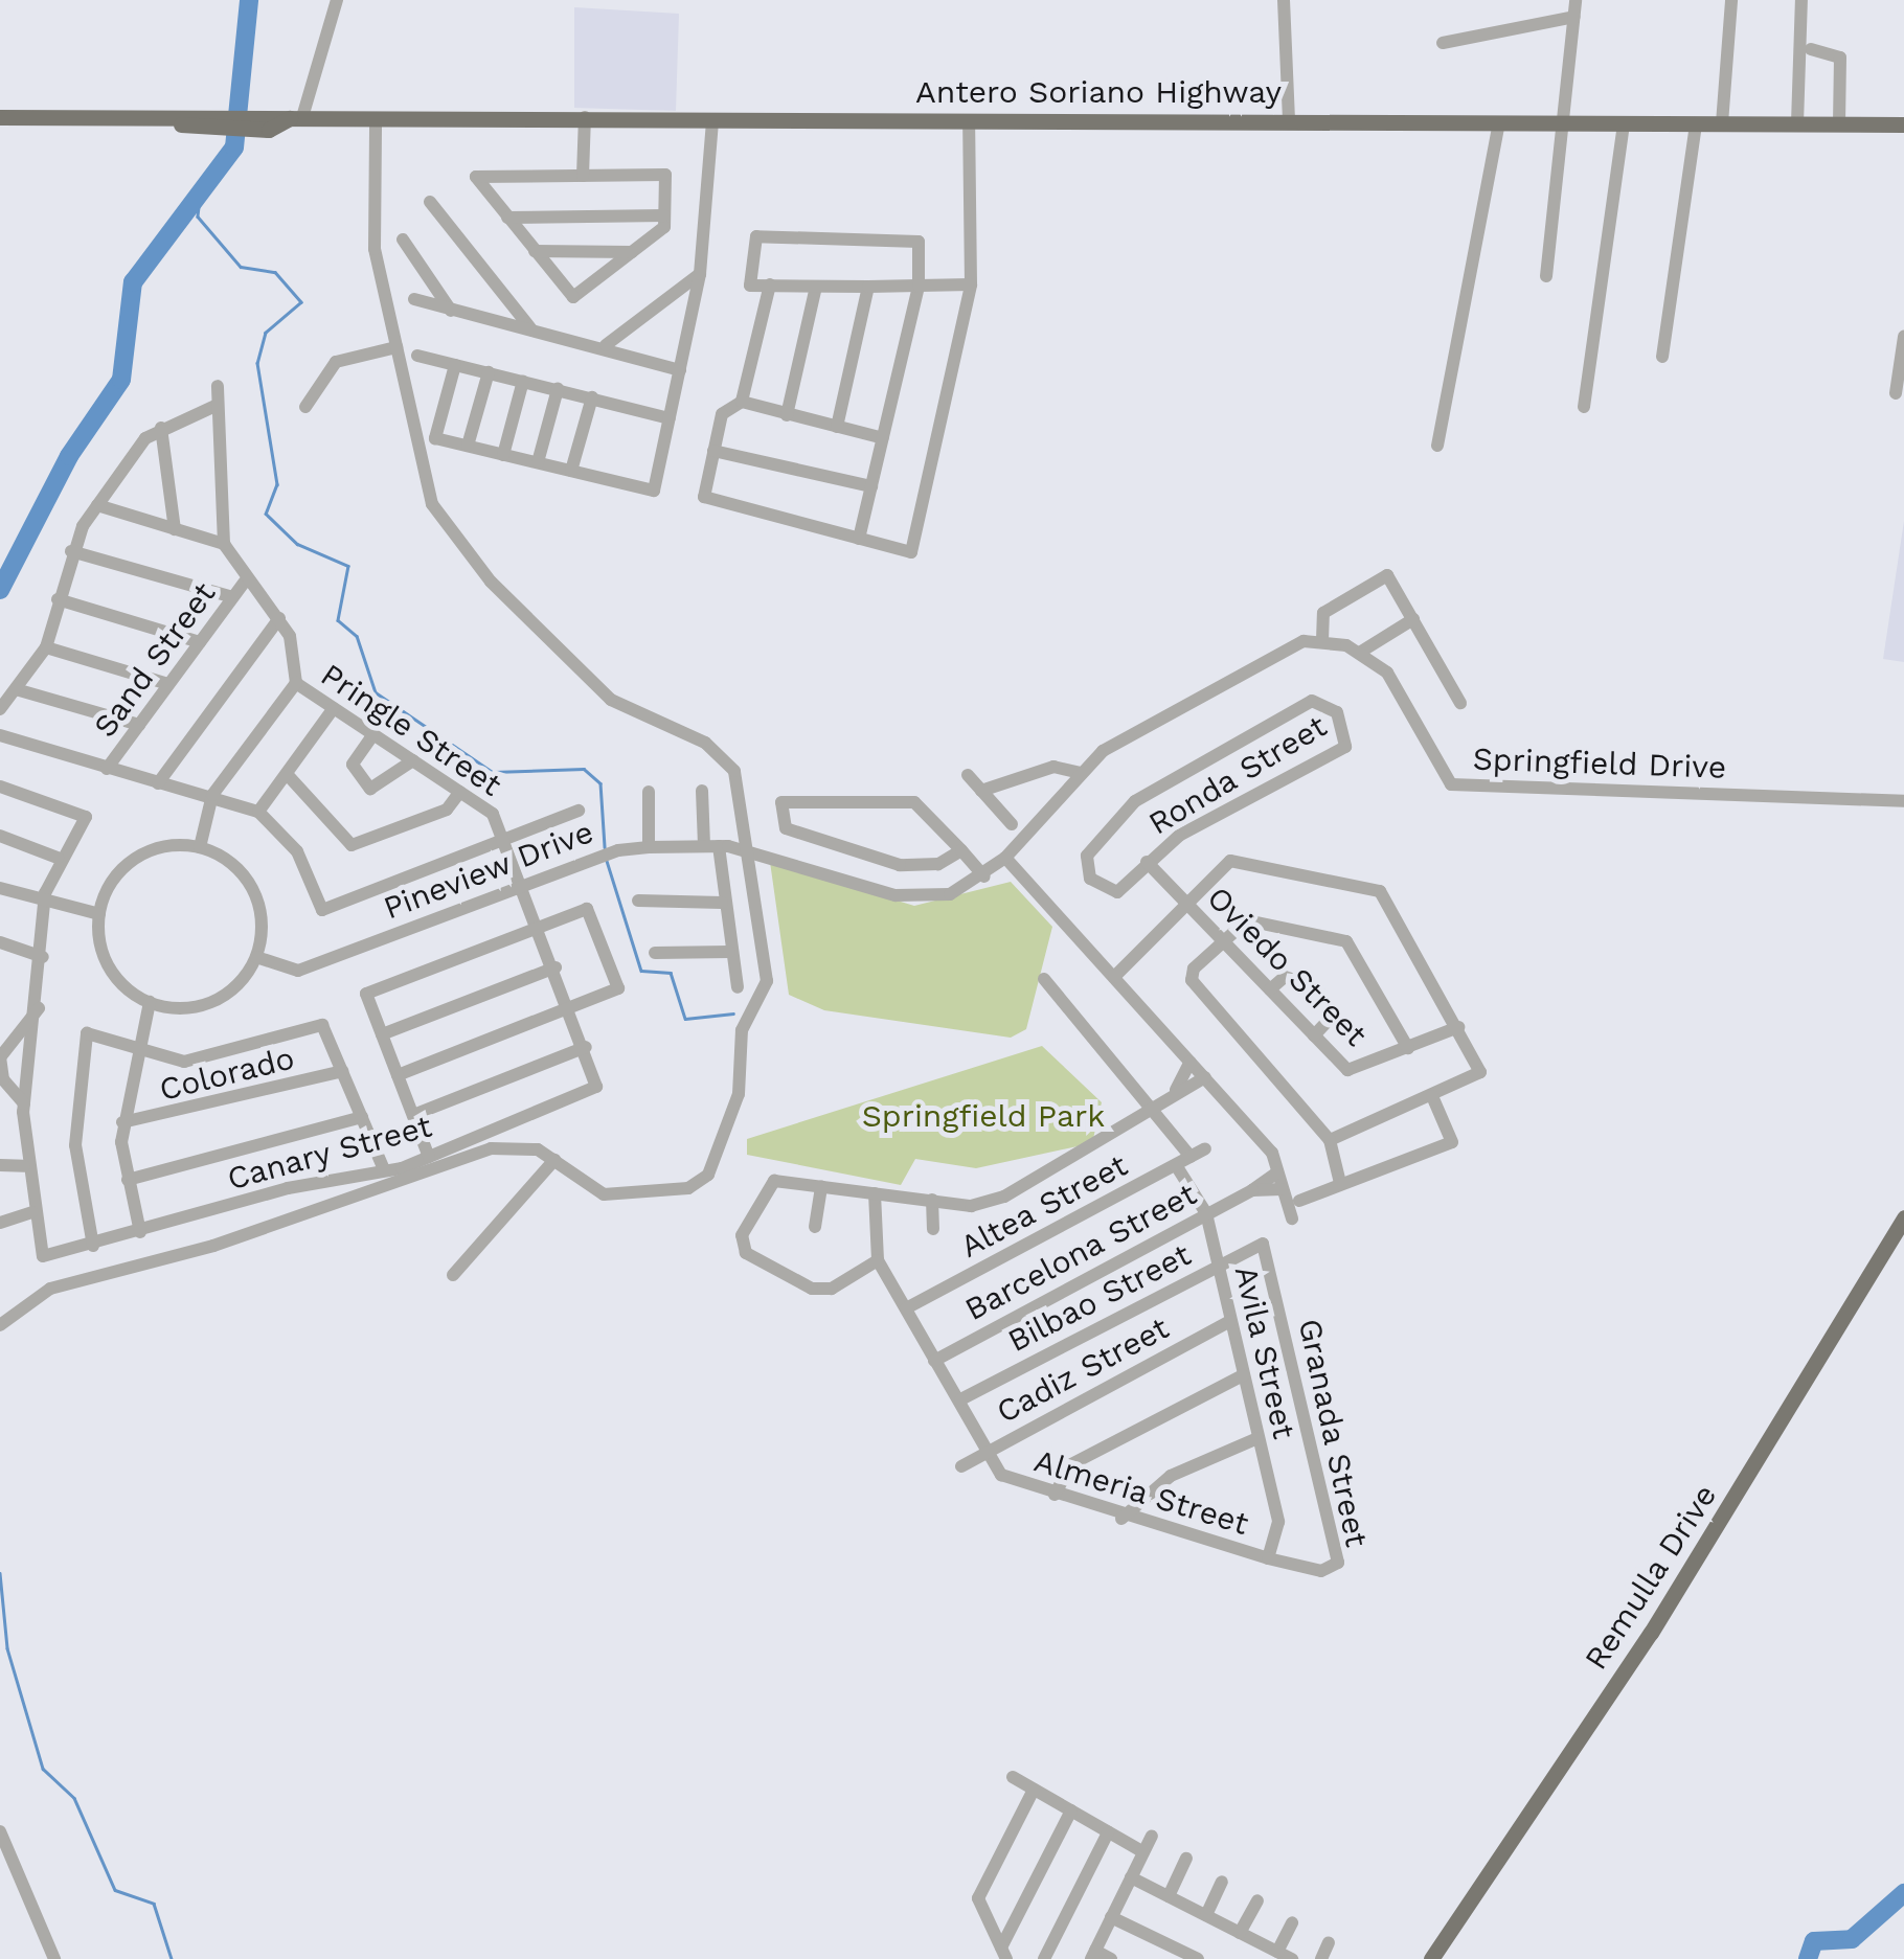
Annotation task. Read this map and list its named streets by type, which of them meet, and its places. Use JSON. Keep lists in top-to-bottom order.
{
  "streets": {
    "main road": ["Antero Soriano Highway", "Remulla Drive"],
    "street": [
      "Sand Street",
      "Pringle Street",
      "Springfield Drive",
      "Ronda Street",
      "Pineview Drive",
      "Oviedo Street",
      "Colorado",
      "Canary Street",
      "Altea Street",
      "Barcelona Street",
      "Bilbao Street",
      "Avila Street",
      "Cadiz Street",
      "Granada Street",
      "Almeria Street"
    ]
  },
  "crossings": [
    ["Pringle Street", "Pineview Drive"],
    ["Pringle Street", "Canary Street"],
    ["Ronda Street", "Oviedo Street"],
    ["Pineview Drive", "Canary Street"],
    ["Altea Street", "Avila Street"],
    ["Altea Street", "Almeria Street"],
    ["Barcelona Street", "Avila Street"],
    ["Barcelona Street", "Almeria Street"],
    ["Bilbao Street", "Avila Street"],
    ["Bilbao Street", "Granada Street"],
    ["Bilbao Street", "Almeria Street"],
    ["Avila Street", "Cadiz Street"],
    ["Avila Street", "Granada Street"],
    ["Avila Street", "Almeria Street"],
    ["Cadiz Street", "Almeria Street"],
    ["Granada Street", "Almeria Street"]
  ],
  "parks": ["Springfield Park"]
}
